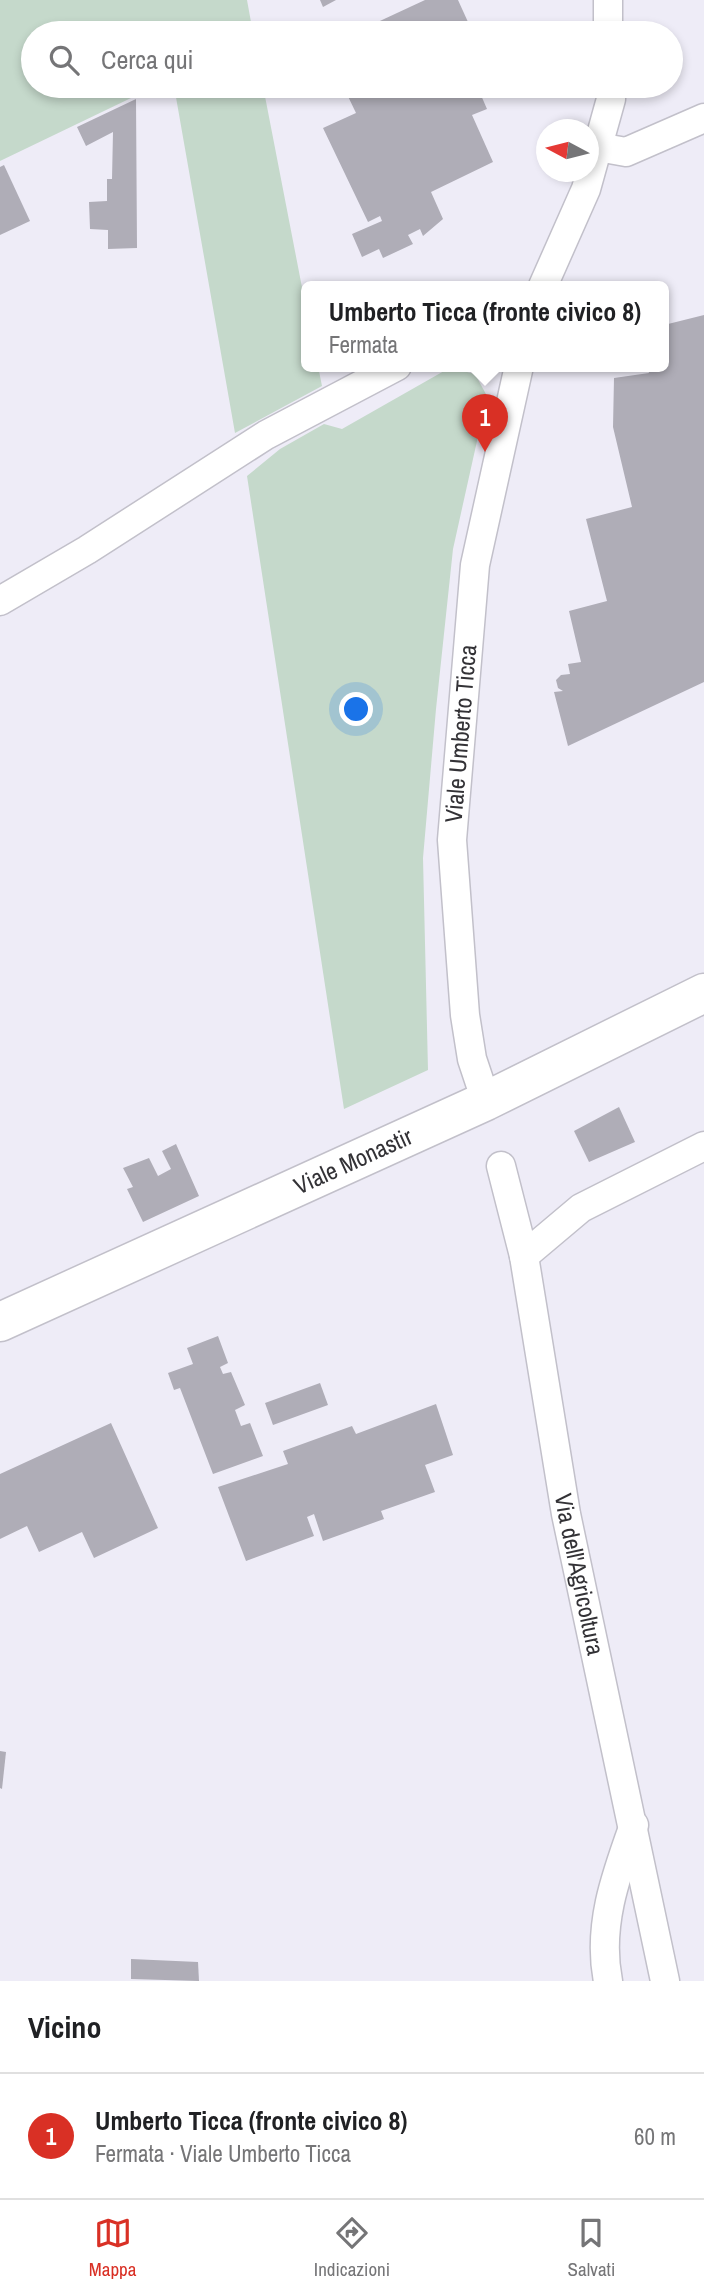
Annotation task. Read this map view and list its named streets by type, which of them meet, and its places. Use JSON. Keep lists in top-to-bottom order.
{
  "streets": {
    "main road": ["Viale Monastir"],
    "street": ["Viale Umberto Ticca", "Via dell'Agricoltura"]
  },
  "crossings": [
    ["Viale Umberto Ticca", "Viale Monastir"]
  ],
  "north": "left",
  "page": {
    "search": "Cerca qui",
    "popup": ["Umberto Ticca (fronte civico 8)", "Fermata"],
    "pins": "1",
    "heading": "Vicino",
    "list": [
      {
        "mark": "1",
        "name": "Umberto Ticca (fronte civico 8)",
        "note": "Fermata · Viale Umberto Ticca",
        "value": "60 m"
      }
    ],
    "nav": ["Mappa", "Indicazioni", "Salvati"]
  }
}
